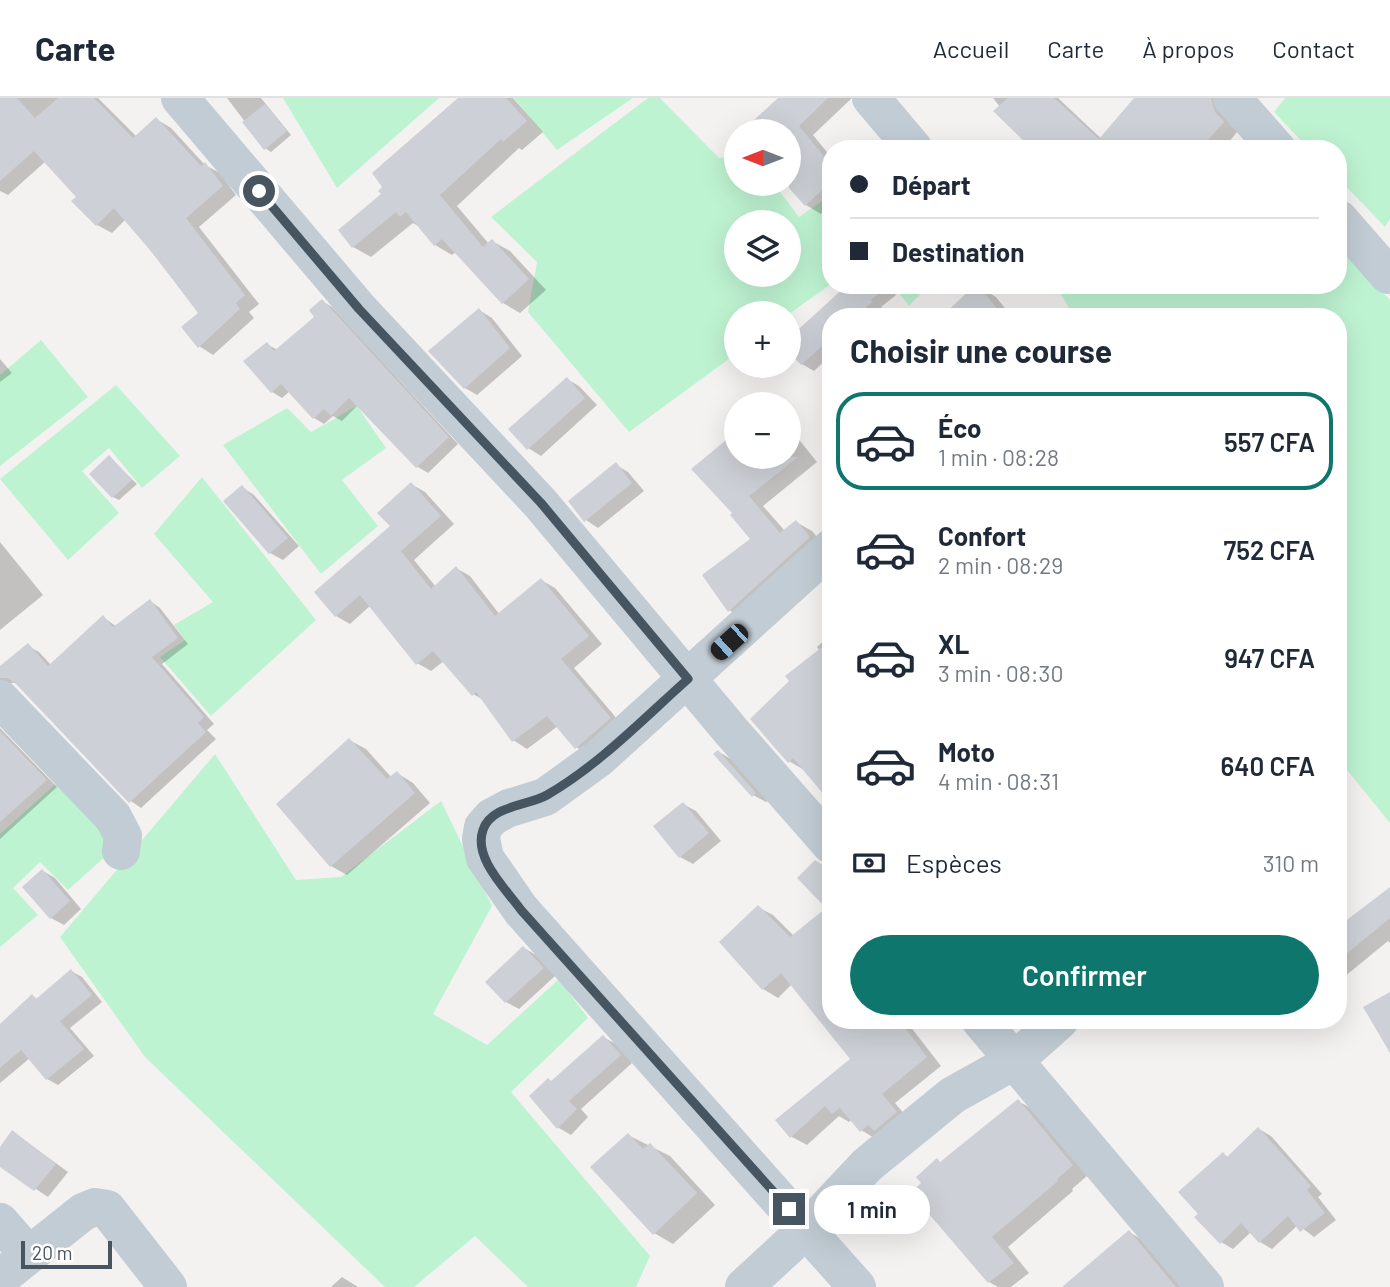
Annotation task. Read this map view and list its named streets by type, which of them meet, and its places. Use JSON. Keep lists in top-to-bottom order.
{
  "scale_bar": "20 m",
  "north": "left",
  "page": {
    "header": "Carte",
    "nav": [
      "Accueil",
      "Carte",
      "À propos",
      "Contact"
    ],
    "map_buttons": ["+", "−"],
    "banner": ["Départ", "Destination"],
    "heading": "Choisir une course",
    "list": [
      {
        "name": "Éco",
        "note": "1 min · 08:28",
        "value": "557 CFA"
      },
      {
        "name": "Confort",
        "note": "2 min · 08:29",
        "value": "752 CFA"
      },
      {
        "name": "XL",
        "note": "3 min · 08:30",
        "value": "947 CFA"
      },
      {
        "name": "Moto",
        "note": "4 min · 08:31",
        "value": "640 CFA"
      }
    ],
    "pay": ["Espèces", "310 m"],
    "buttons": "Confirmer",
    "bubble": "1 min",
    "scale": "20 m"
  }
}
